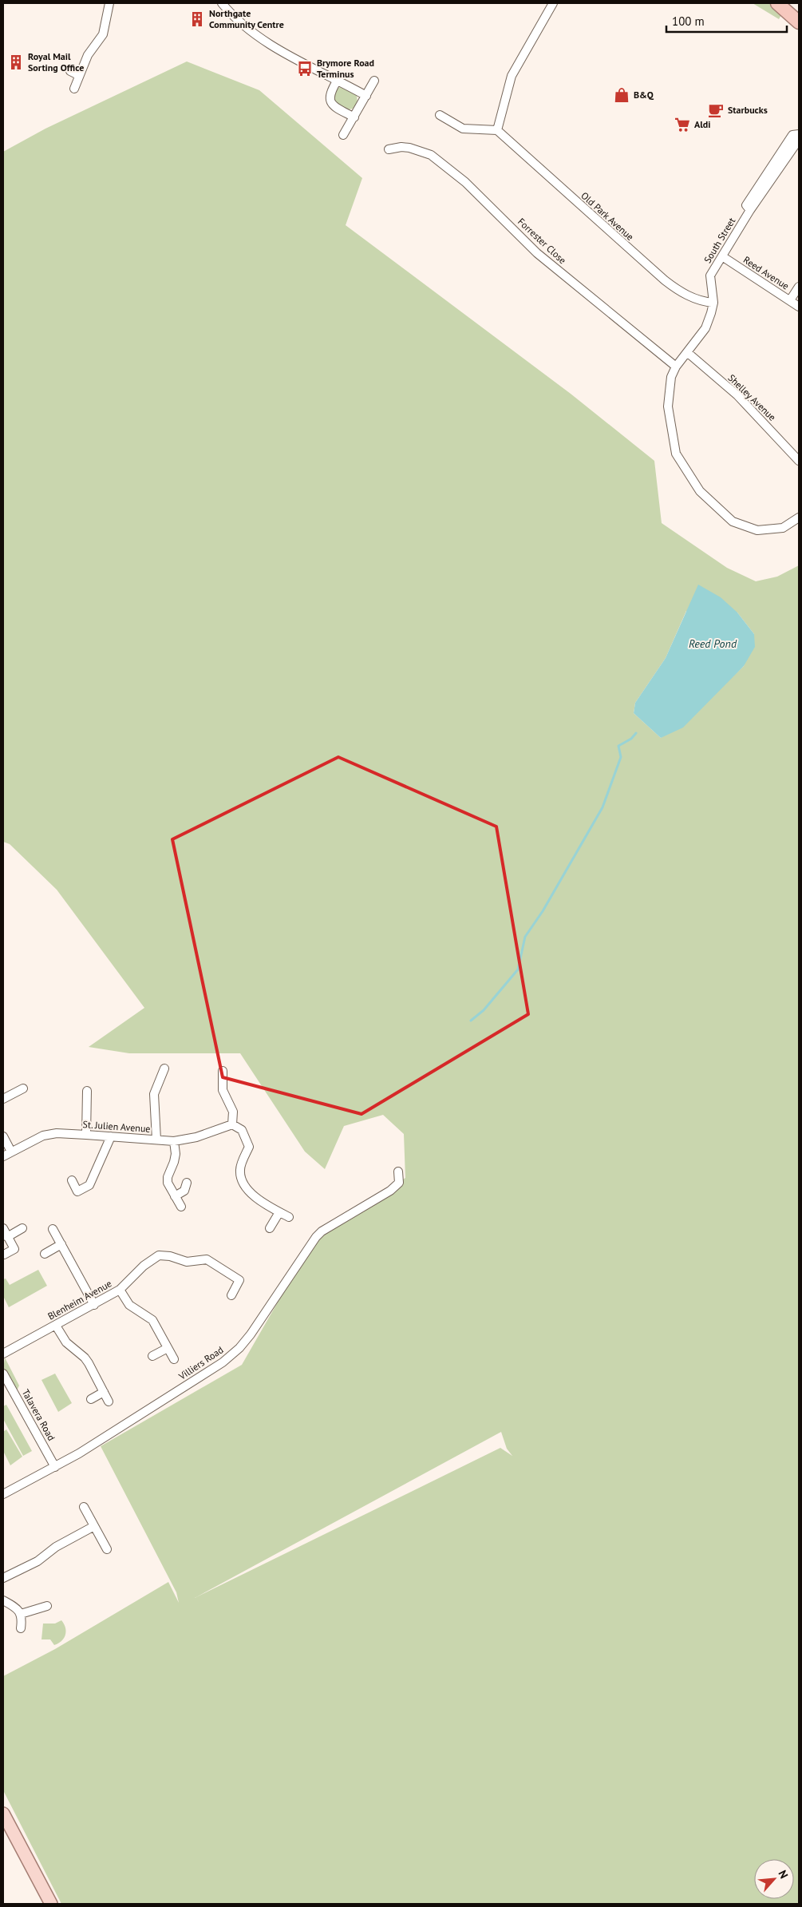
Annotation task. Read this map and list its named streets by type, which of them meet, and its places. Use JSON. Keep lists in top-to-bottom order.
{
  "streets": {
    "street": [
      "Old Park Avenue",
      "South Street",
      "Forrester Close",
      "Reed Avenue",
      "Shelley Avenue",
      "St. Julien Avenue",
      "Blenheim Avenue",
      "Villiers Road",
      "Talavera Road"
    ]
  },
  "crossings": [
    ["Old Park Avenue", "South Street"],
    ["South Street", "Forrester Close"],
    ["South Street", "Reed Avenue"],
    ["South Street", "Shelley Avenue"],
    ["Villiers Road", "Talavera Road"]
  ],
  "water": ["Reed Pond"],
  "places": {
    "building": ["Northgate Community Centre", "Royal Mail Sorting Office"],
    "bus stop": ["Brymore Road Terminus"],
    "shop": ["B&Q"],
    "cafe": ["Starbucks"],
    "supermarket": ["Aldi"]
  },
  "scale_bar": "100 m",
  "north": "top right"
}
